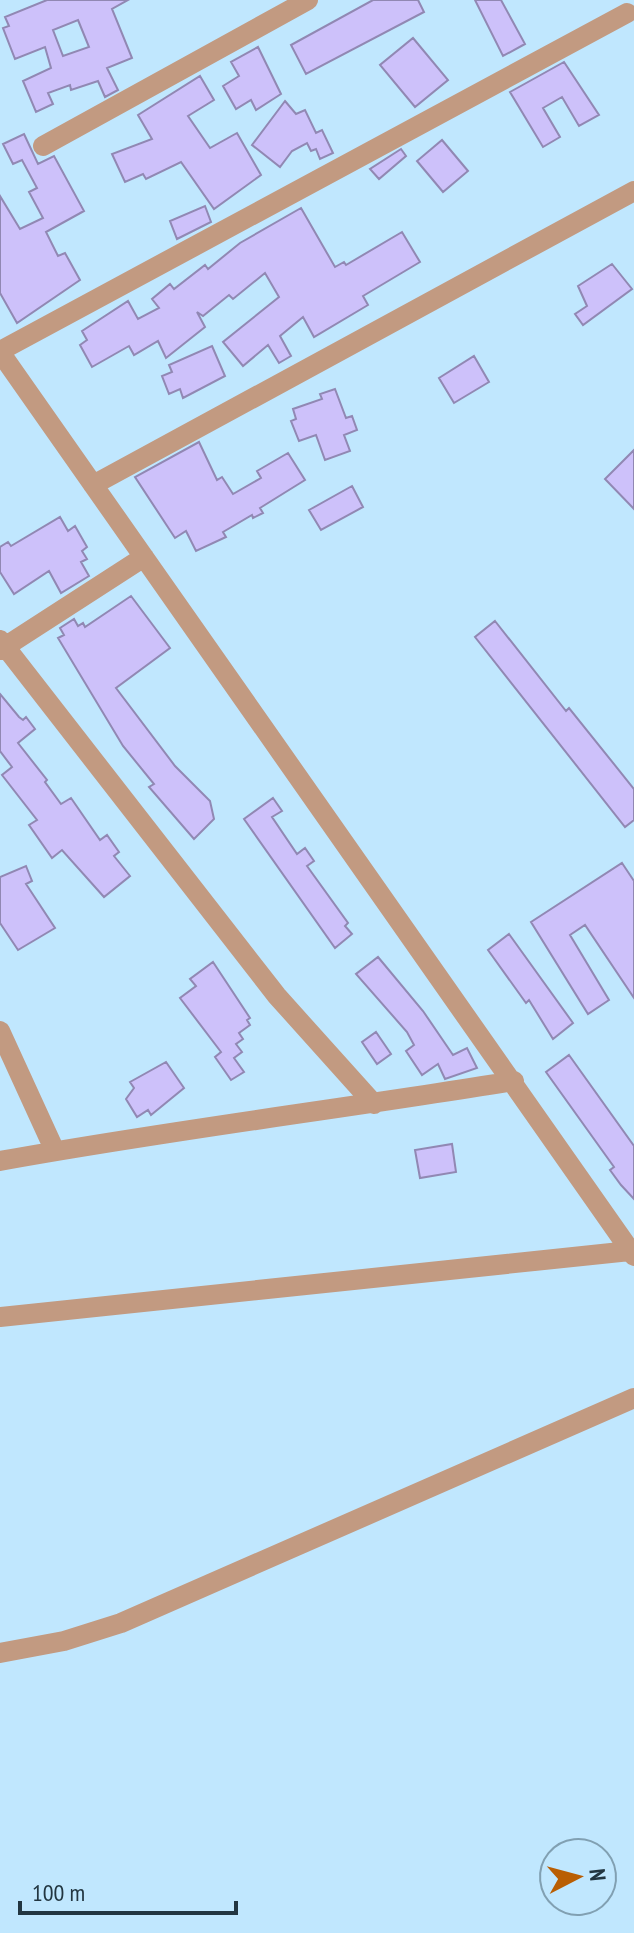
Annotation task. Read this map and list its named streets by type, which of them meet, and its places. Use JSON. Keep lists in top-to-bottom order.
{
  "scale_bar": "100 m",
  "north": "right"
}
